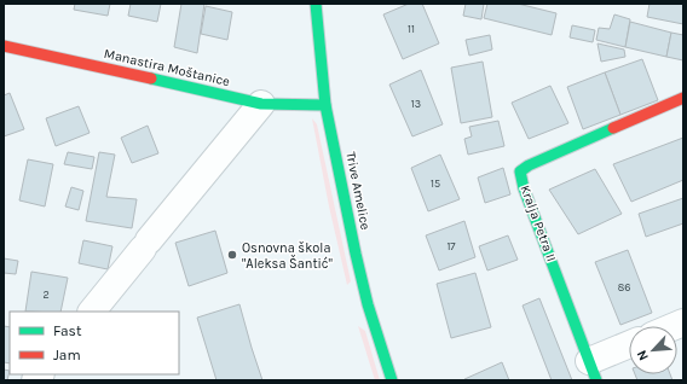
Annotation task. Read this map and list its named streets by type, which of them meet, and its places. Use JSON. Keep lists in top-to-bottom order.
{
  "streets": {
    "street": ["Manastira Moštanice", "Trive Amelice", "Kralja Petra II"]
  },
  "crossings": [
    ["Manastira Moštanice", "Trive Amelice"]
  ],
  "places": ["Osnovna škola \"Aleksa Šantić\""],
  "house_numbers": [
    "11",
    "13",
    "15",
    "17",
    "86",
    "2"
  ],
  "legend": ["Fast", "Jam"],
  "north": "bottom left"
}
